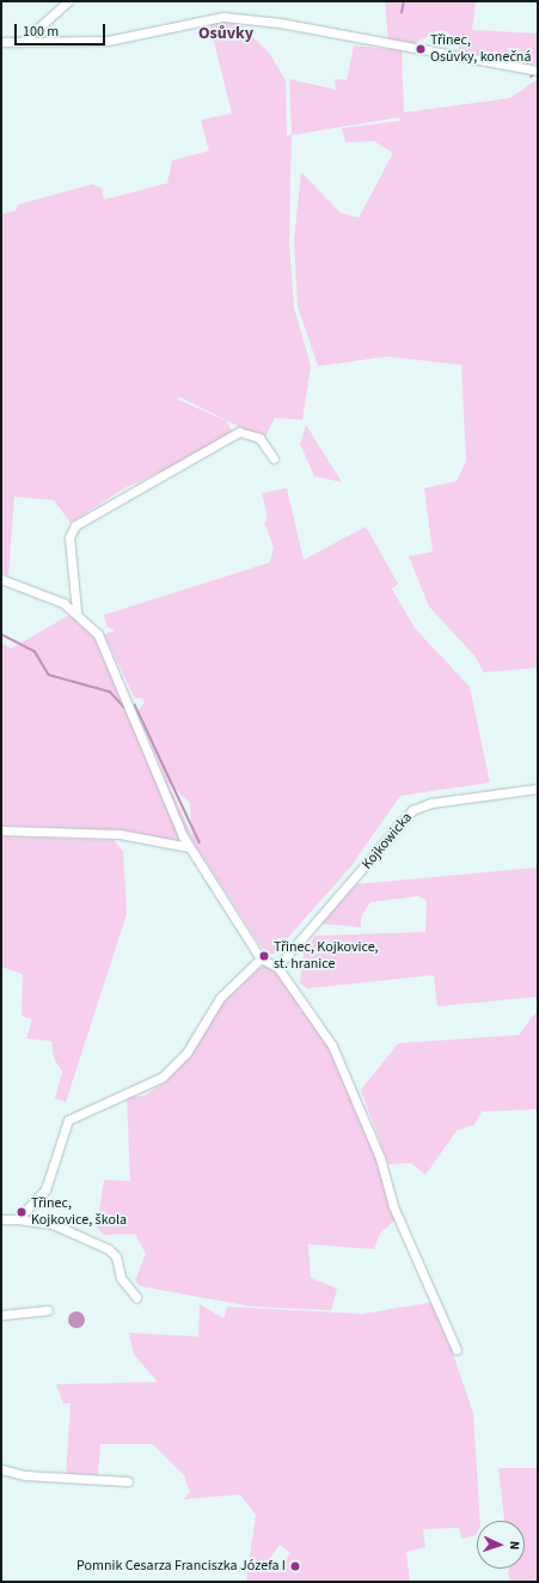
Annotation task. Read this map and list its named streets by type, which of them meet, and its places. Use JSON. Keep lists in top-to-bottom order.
{
  "streets": {
    "street": ["Kojkowicka"]
  },
  "districts": ["Osůvky"],
  "places": [
    "Třinec, Osůvky, konečná",
    "Třinec, Kojkovice, st. hranice",
    "Třinec, Kojkovice, škola",
    "Pomnik Cesarza Franciszka Józefa I"
  ],
  "scale_bar": "100 m",
  "north": "right"
}
